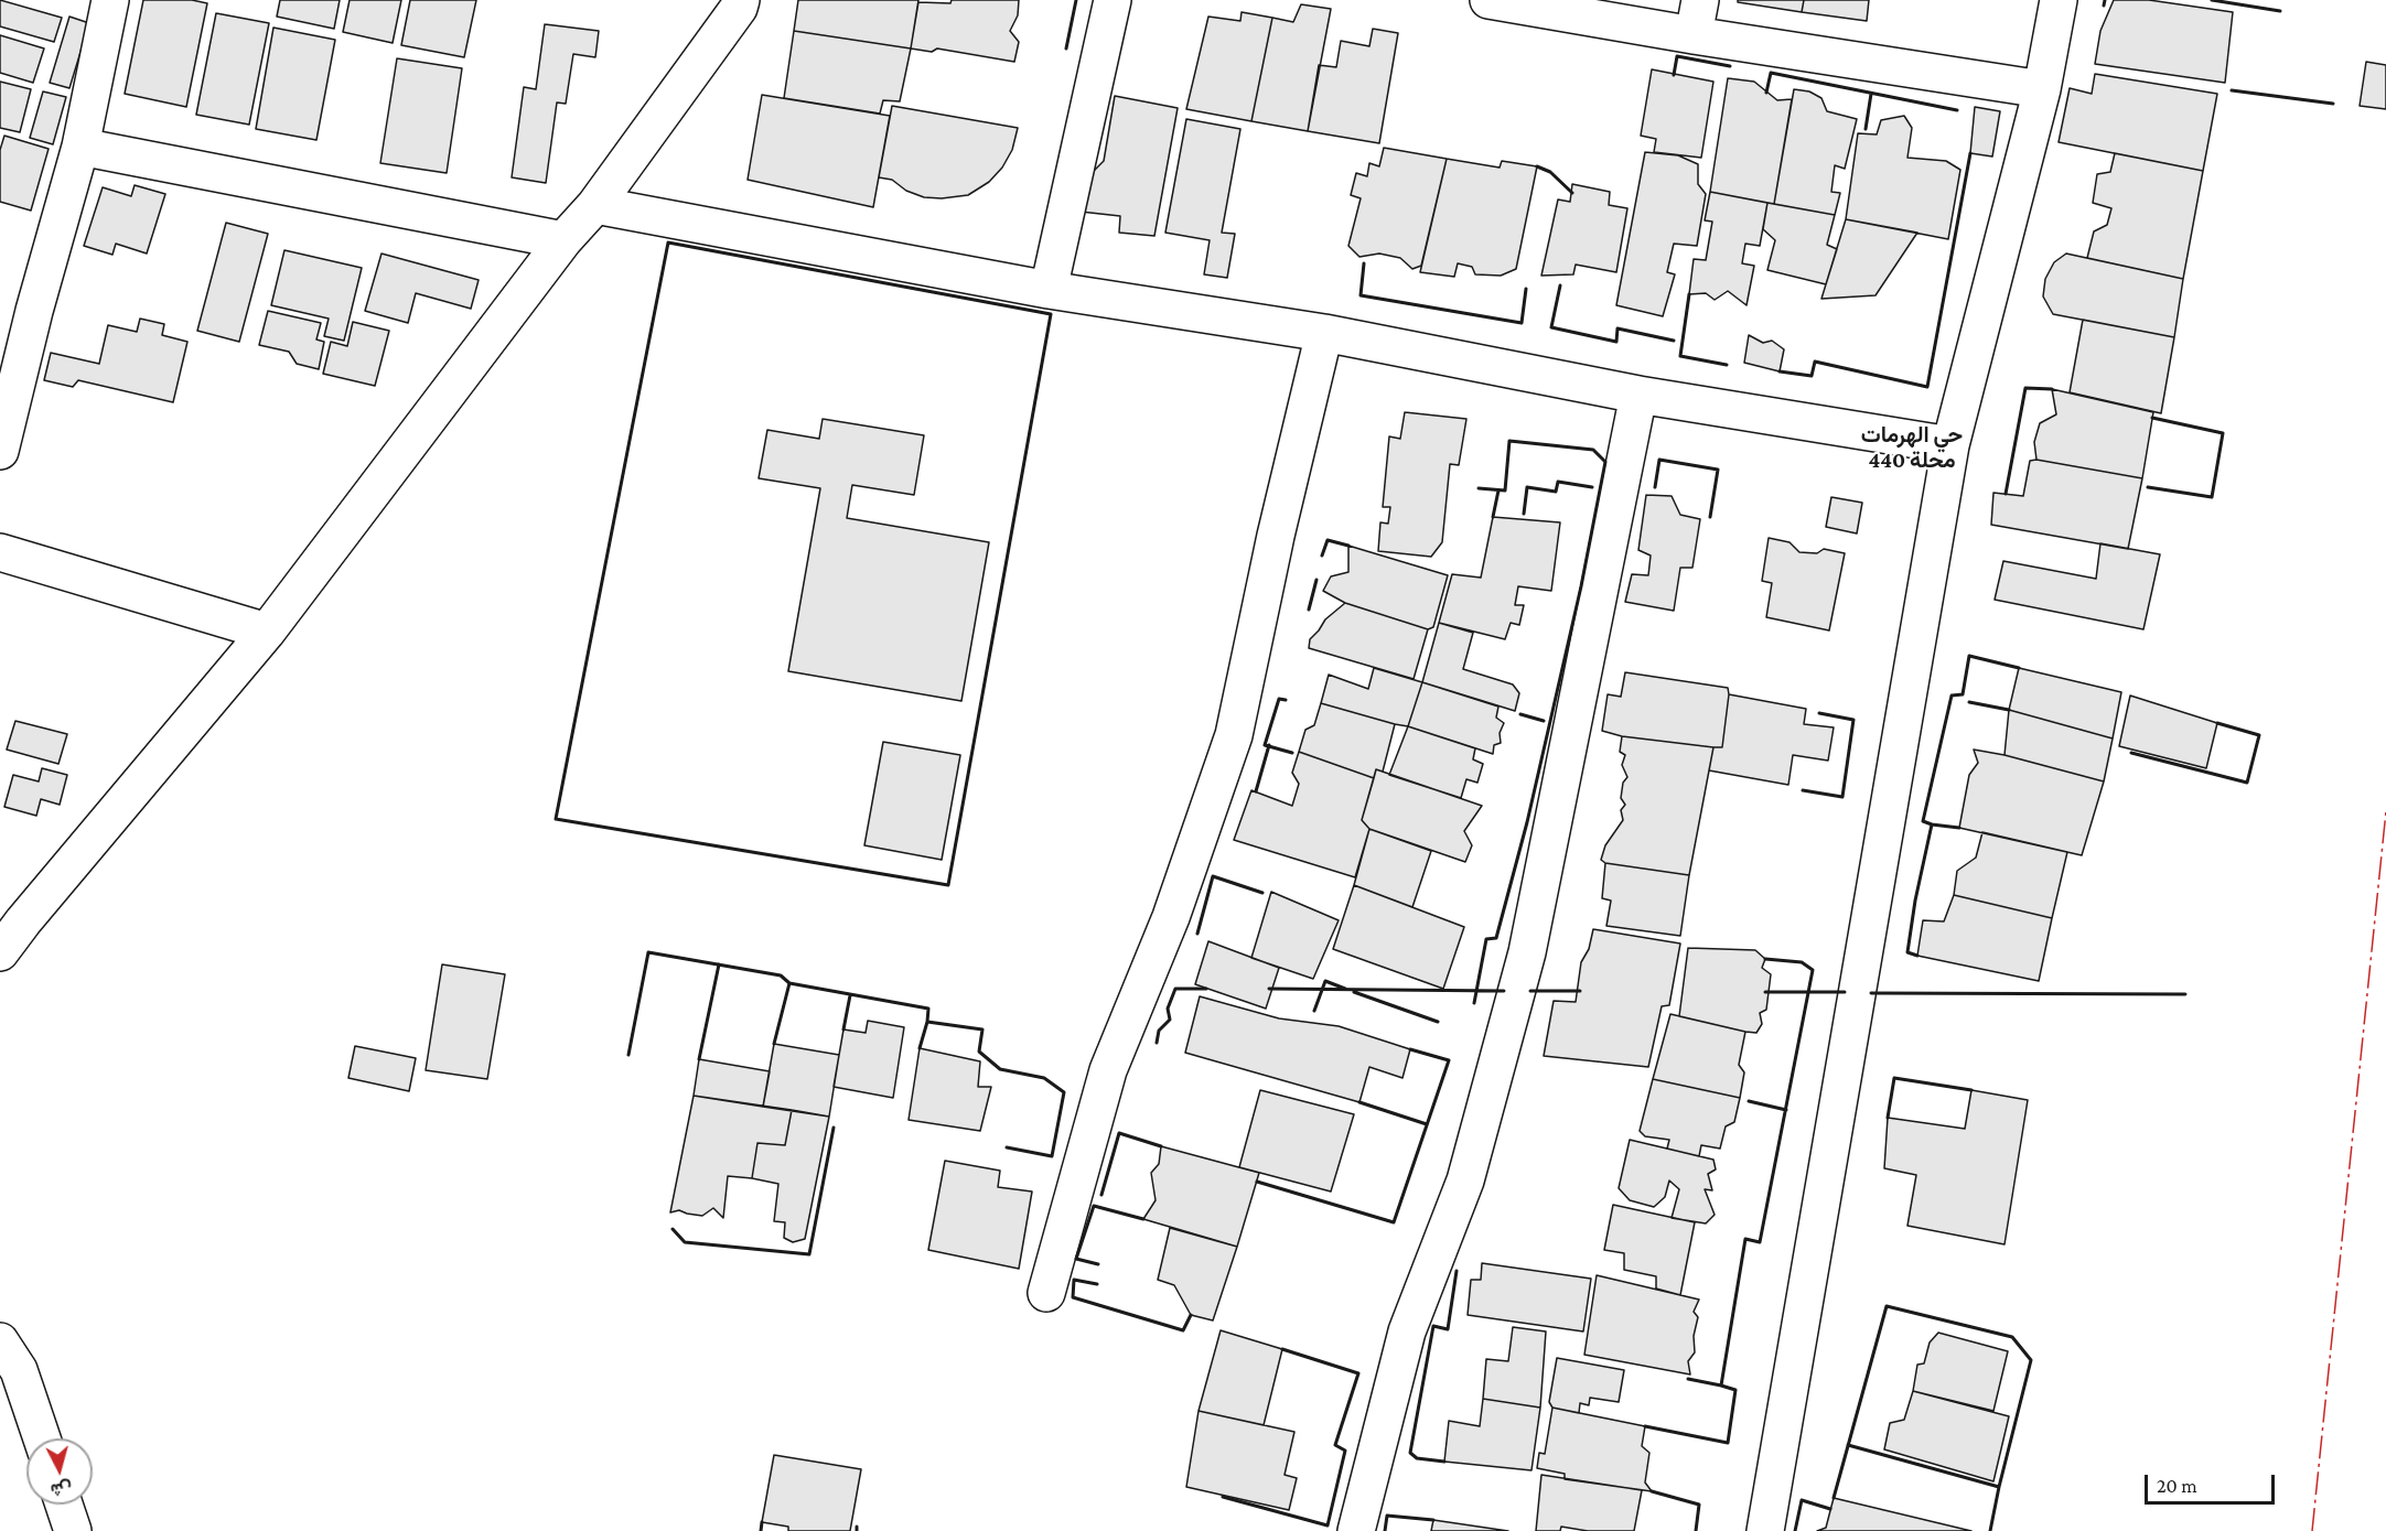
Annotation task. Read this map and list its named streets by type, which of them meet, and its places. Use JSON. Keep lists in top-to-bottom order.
{
  "districts": ["حي الهرمات محلة 440"],
  "scale_bar": "20 m",
  "north": "bottom"
}
